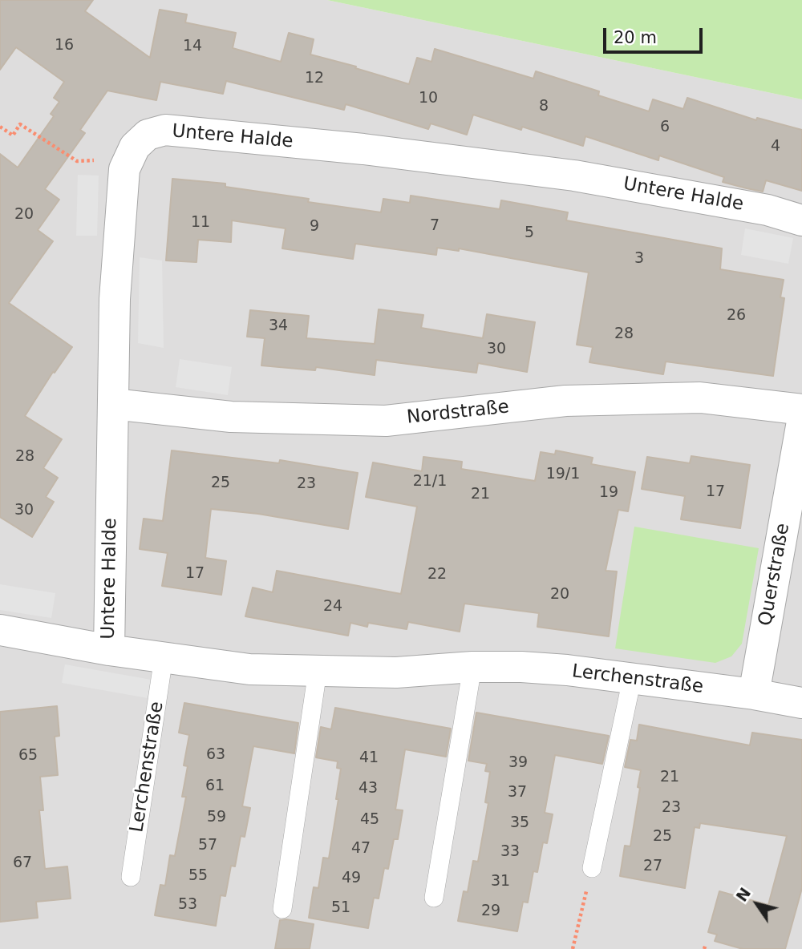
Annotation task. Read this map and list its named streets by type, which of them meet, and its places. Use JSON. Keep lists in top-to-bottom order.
{
  "streets": {
    "street": [
      "Untere Halde",
      "Nordstraße",
      "Querstraße",
      "Lerchenstraße"
    ]
  },
  "crossings": [
    ["Untere Halde", "Nordstraße"],
    ["Untere Halde", "Lerchenstraße"],
    ["Querstraße", "Lerchenstraße"]
  ],
  "house_numbers": [
    "16",
    "14",
    "12",
    "10",
    "8",
    "6",
    "4",
    "20",
    "11",
    "7",
    "9",
    "5",
    "3",
    "26",
    "34",
    "28",
    "30",
    "28",
    "19/1",
    "21/1",
    "25",
    "23",
    "17",
    "19",
    "21",
    "30",
    "17",
    "22",
    "20",
    "24",
    "63",
    "65",
    "41",
    "39",
    "21",
    "61",
    "43",
    "37",
    "23",
    "59",
    "45",
    "35",
    "25",
    "57",
    "47",
    "33",
    "67",
    "27",
    "55",
    "49",
    "31",
    "53",
    "51",
    "29"
  ],
  "scale_bar": "20 m",
  "north": "top left"
}
